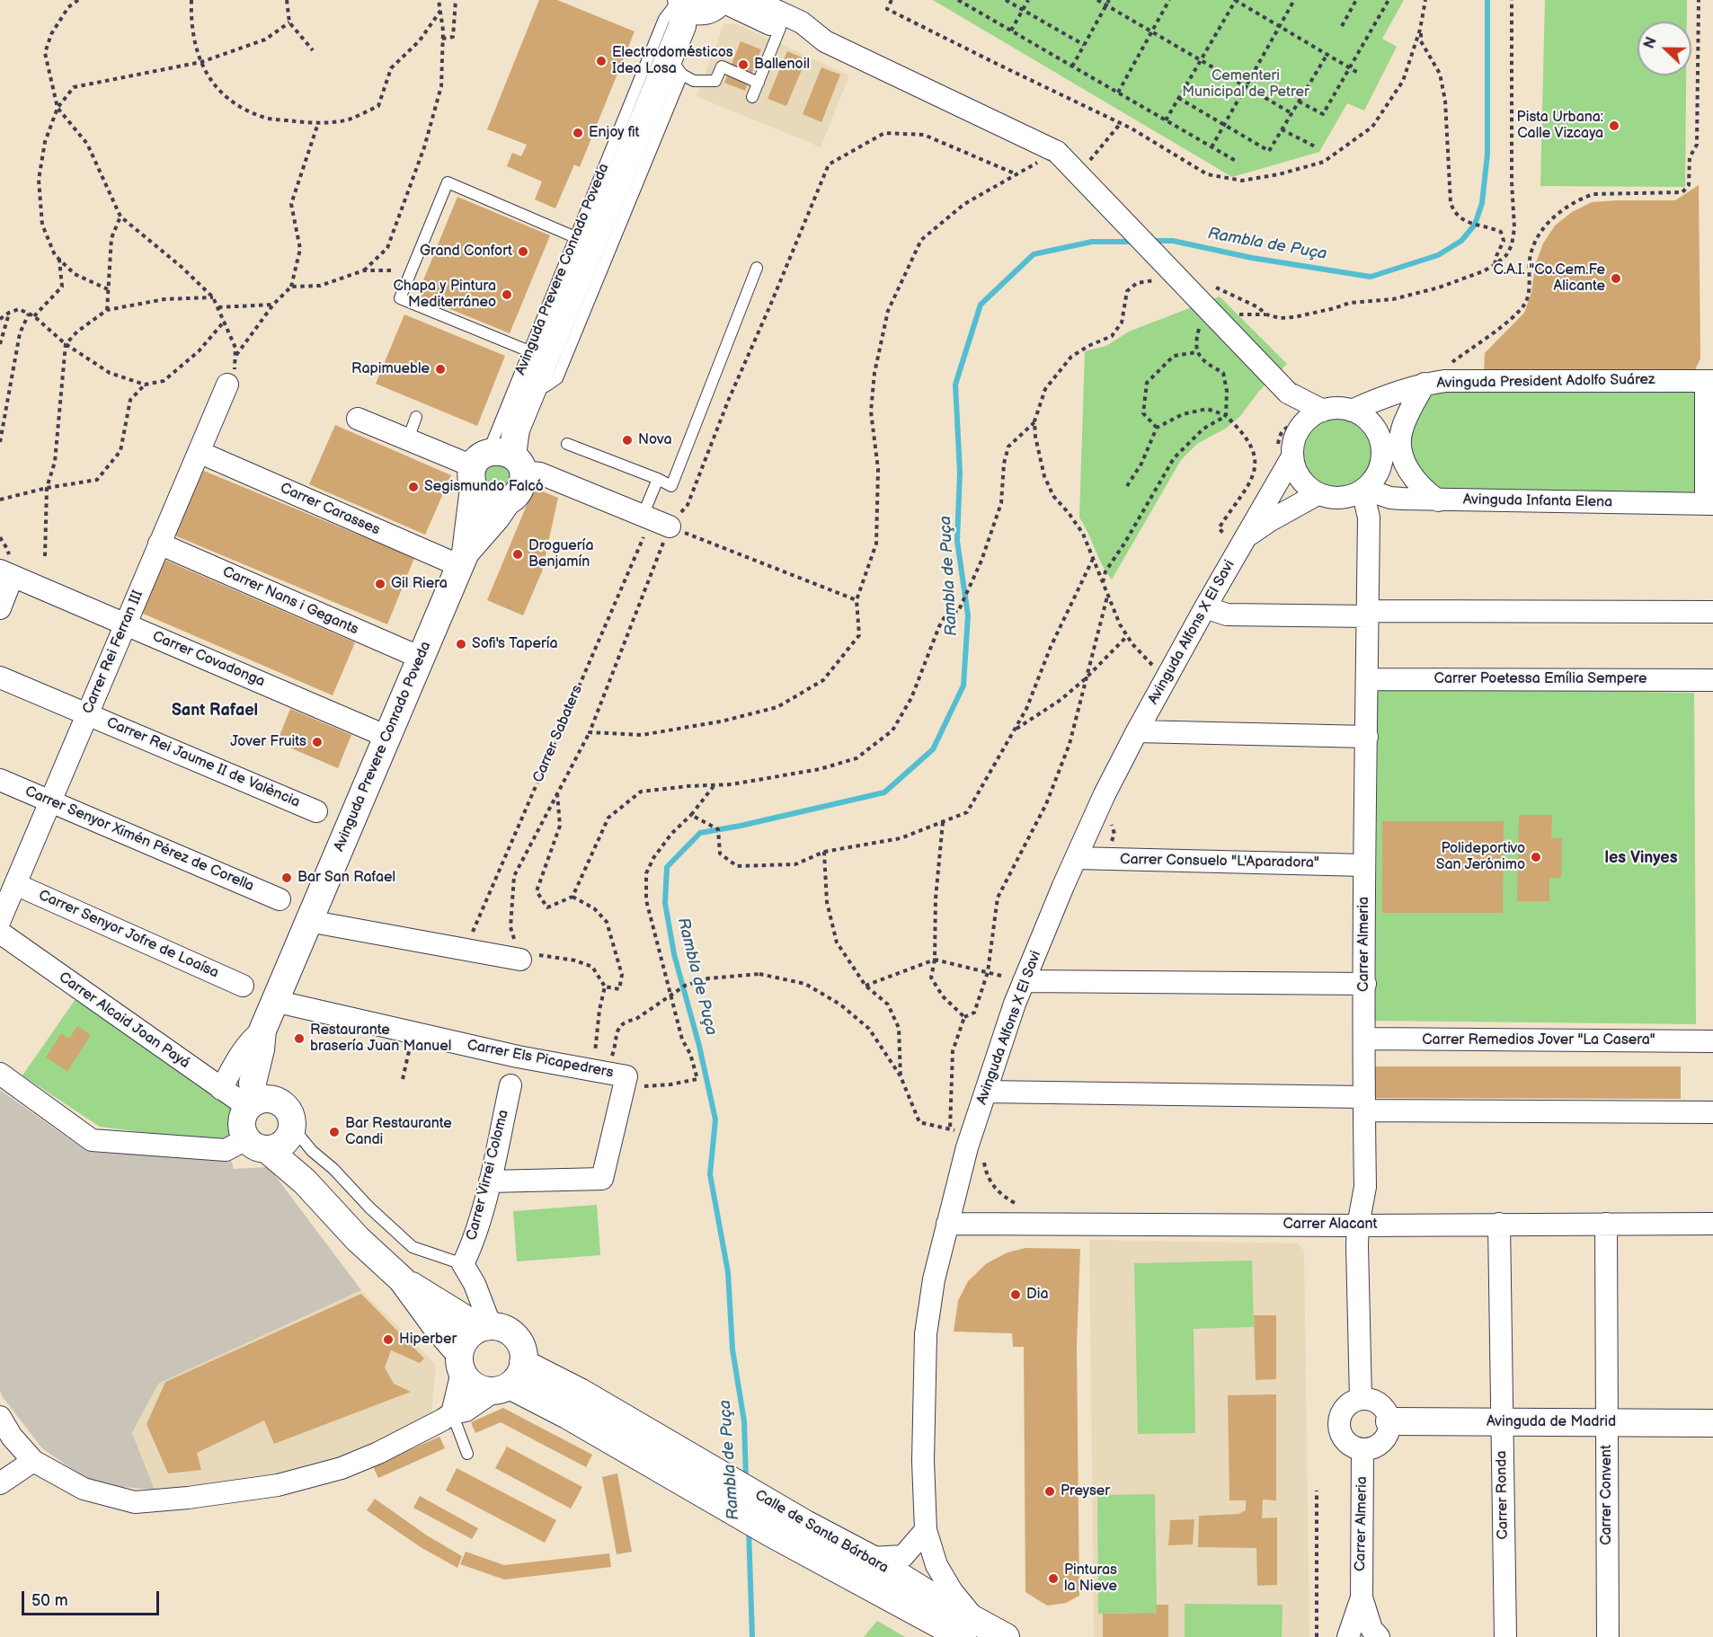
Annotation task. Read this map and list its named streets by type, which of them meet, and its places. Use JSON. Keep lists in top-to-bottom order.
{
  "streets": {
    "street": [
      "Avinguda Prevere Conrado Poveda",
      "Avinguda President Adolfo Suárez",
      "Avinguda Infanta Elena",
      "Carrer Carasses",
      "Carrer Nans i Gegants",
      "Avinguda Alfons X El Savi",
      "Carrer Rei Ferran III",
      "Carrer Covadonga",
      "Carrer Poetessa Emília Sempere",
      "Carrer Rei Jaume II de València",
      "Carrer Senyor Ximén Pérez de Corella",
      "Carrer Consuelo \"L'Aparadora\"",
      "Carrer Senyor Jofre de Loaísa",
      "Carrer Almeria",
      "Carrer Alcaid Joan Payá",
      "Carrer Remedios Jover \"La Casera\"",
      "Carrer Els Picapedrers",
      "Carrer Virrei Coloma",
      "Carrer Alacant",
      "Avinguda de Madrid",
      "Carrer Ronda",
      "Carrer Convent",
      "Calle de Santa Bárbara"
    ],
    "path": ["Carrer Sabaters"]
  },
  "crossings": [
    ["Avinguda Prevere Conrado Poveda", "Carrer Carasses"],
    ["Avinguda Prevere Conrado Poveda", "Carrer Nans i Gegants"],
    ["Avinguda Prevere Conrado Poveda", "Carrer Covadonga"],
    ["Avinguda Prevere Conrado Poveda", "Carrer Alcaid Joan Payá"],
    ["Avinguda Prevere Conrado Poveda", "Carrer Els Picapedrers"],
    ["Avinguda President Adolfo Suárez", "Avinguda Infanta Elena"],
    ["Avinguda President Adolfo Suárez", "Avinguda Alfons X El Savi"],
    ["Avinguda President Adolfo Suárez", "Carrer Almeria"],
    ["Avinguda Infanta Elena", "Avinguda Alfons X El Savi"],
    ["Avinguda Infanta Elena", "Carrer Almeria"],
    ["Carrer Carasses", "Carrer Rei Ferran III"],
    ["Carrer Nans i Gegants", "Carrer Rei Ferran III"],
    ["Avinguda Alfons X El Savi", "Carrer Consuelo \"L'Aparadora\""],
    ["Avinguda Alfons X El Savi", "Carrer Almeria"],
    ["Avinguda Alfons X El Savi", "Carrer Alacant"],
    ["Avinguda Alfons X El Savi", "Calle de Santa Bárbara"],
    ["Carrer Rei Ferran III", "Carrer Covadonga"],
    ["Carrer Rei Ferran III", "Carrer Rei Jaume II de València"],
    ["Carrer Rei Ferran III", "Carrer Senyor Ximén Pérez de Corella"],
    ["Carrer Rei Ferran III", "Carrer Senyor Jofre de Loaísa"],
    ["Carrer Poetessa Emília Sempere", "Carrer Almeria"],
    ["Carrer Consuelo \"L'Aparadora\"", "Carrer Almeria"],
    ["Carrer Almeria", "Carrer Remedios Jover \"La Casera\""],
    ["Carrer Almeria", "Carrer Alacant"],
    ["Carrer Almeria", "Avinguda de Madrid"],
    ["Carrer Els Picapedrers", "Carrer Virrei Coloma"],
    ["Carrer Alacant", "Carrer Ronda"],
    ["Carrer Alacant", "Carrer Convent"],
    ["Avinguda de Madrid", "Carrer Ronda"],
    ["Avinguda de Madrid", "Carrer Convent"]
  ],
  "districts": ["Sant Rafael", "les Vinyes"],
  "water": ["Rambla de Puça"],
  "parks": ["Cementeri Municipal de Petrer"],
  "places": [
    "Electrodomésticos Idea Losa",
    "Ballenoil",
    "Pista Urbana: Calle Vizcaya",
    "Enjoy fit",
    "Grand Confort",
    "C.A.I. \"Co.Cem.Fe Alicante",
    "Chapa y Pintura Mediterráneo",
    "Rapimueble",
    "Nova",
    "Segismundo Falcó",
    "Droguería Benjamín",
    "Gil Riera",
    "Sofi's Tapería",
    "Jover Fruits",
    "Polideportivo San Jerónimo",
    "Bar San Rafael",
    "Restaurante brasería Juan Manuel",
    "Bar Restaurante Candi",
    "Dia",
    "Hiperber",
    "Preyser",
    "Pinturas la Nieve"
  ],
  "scale_bar": "50 m",
  "north": "left"
}
